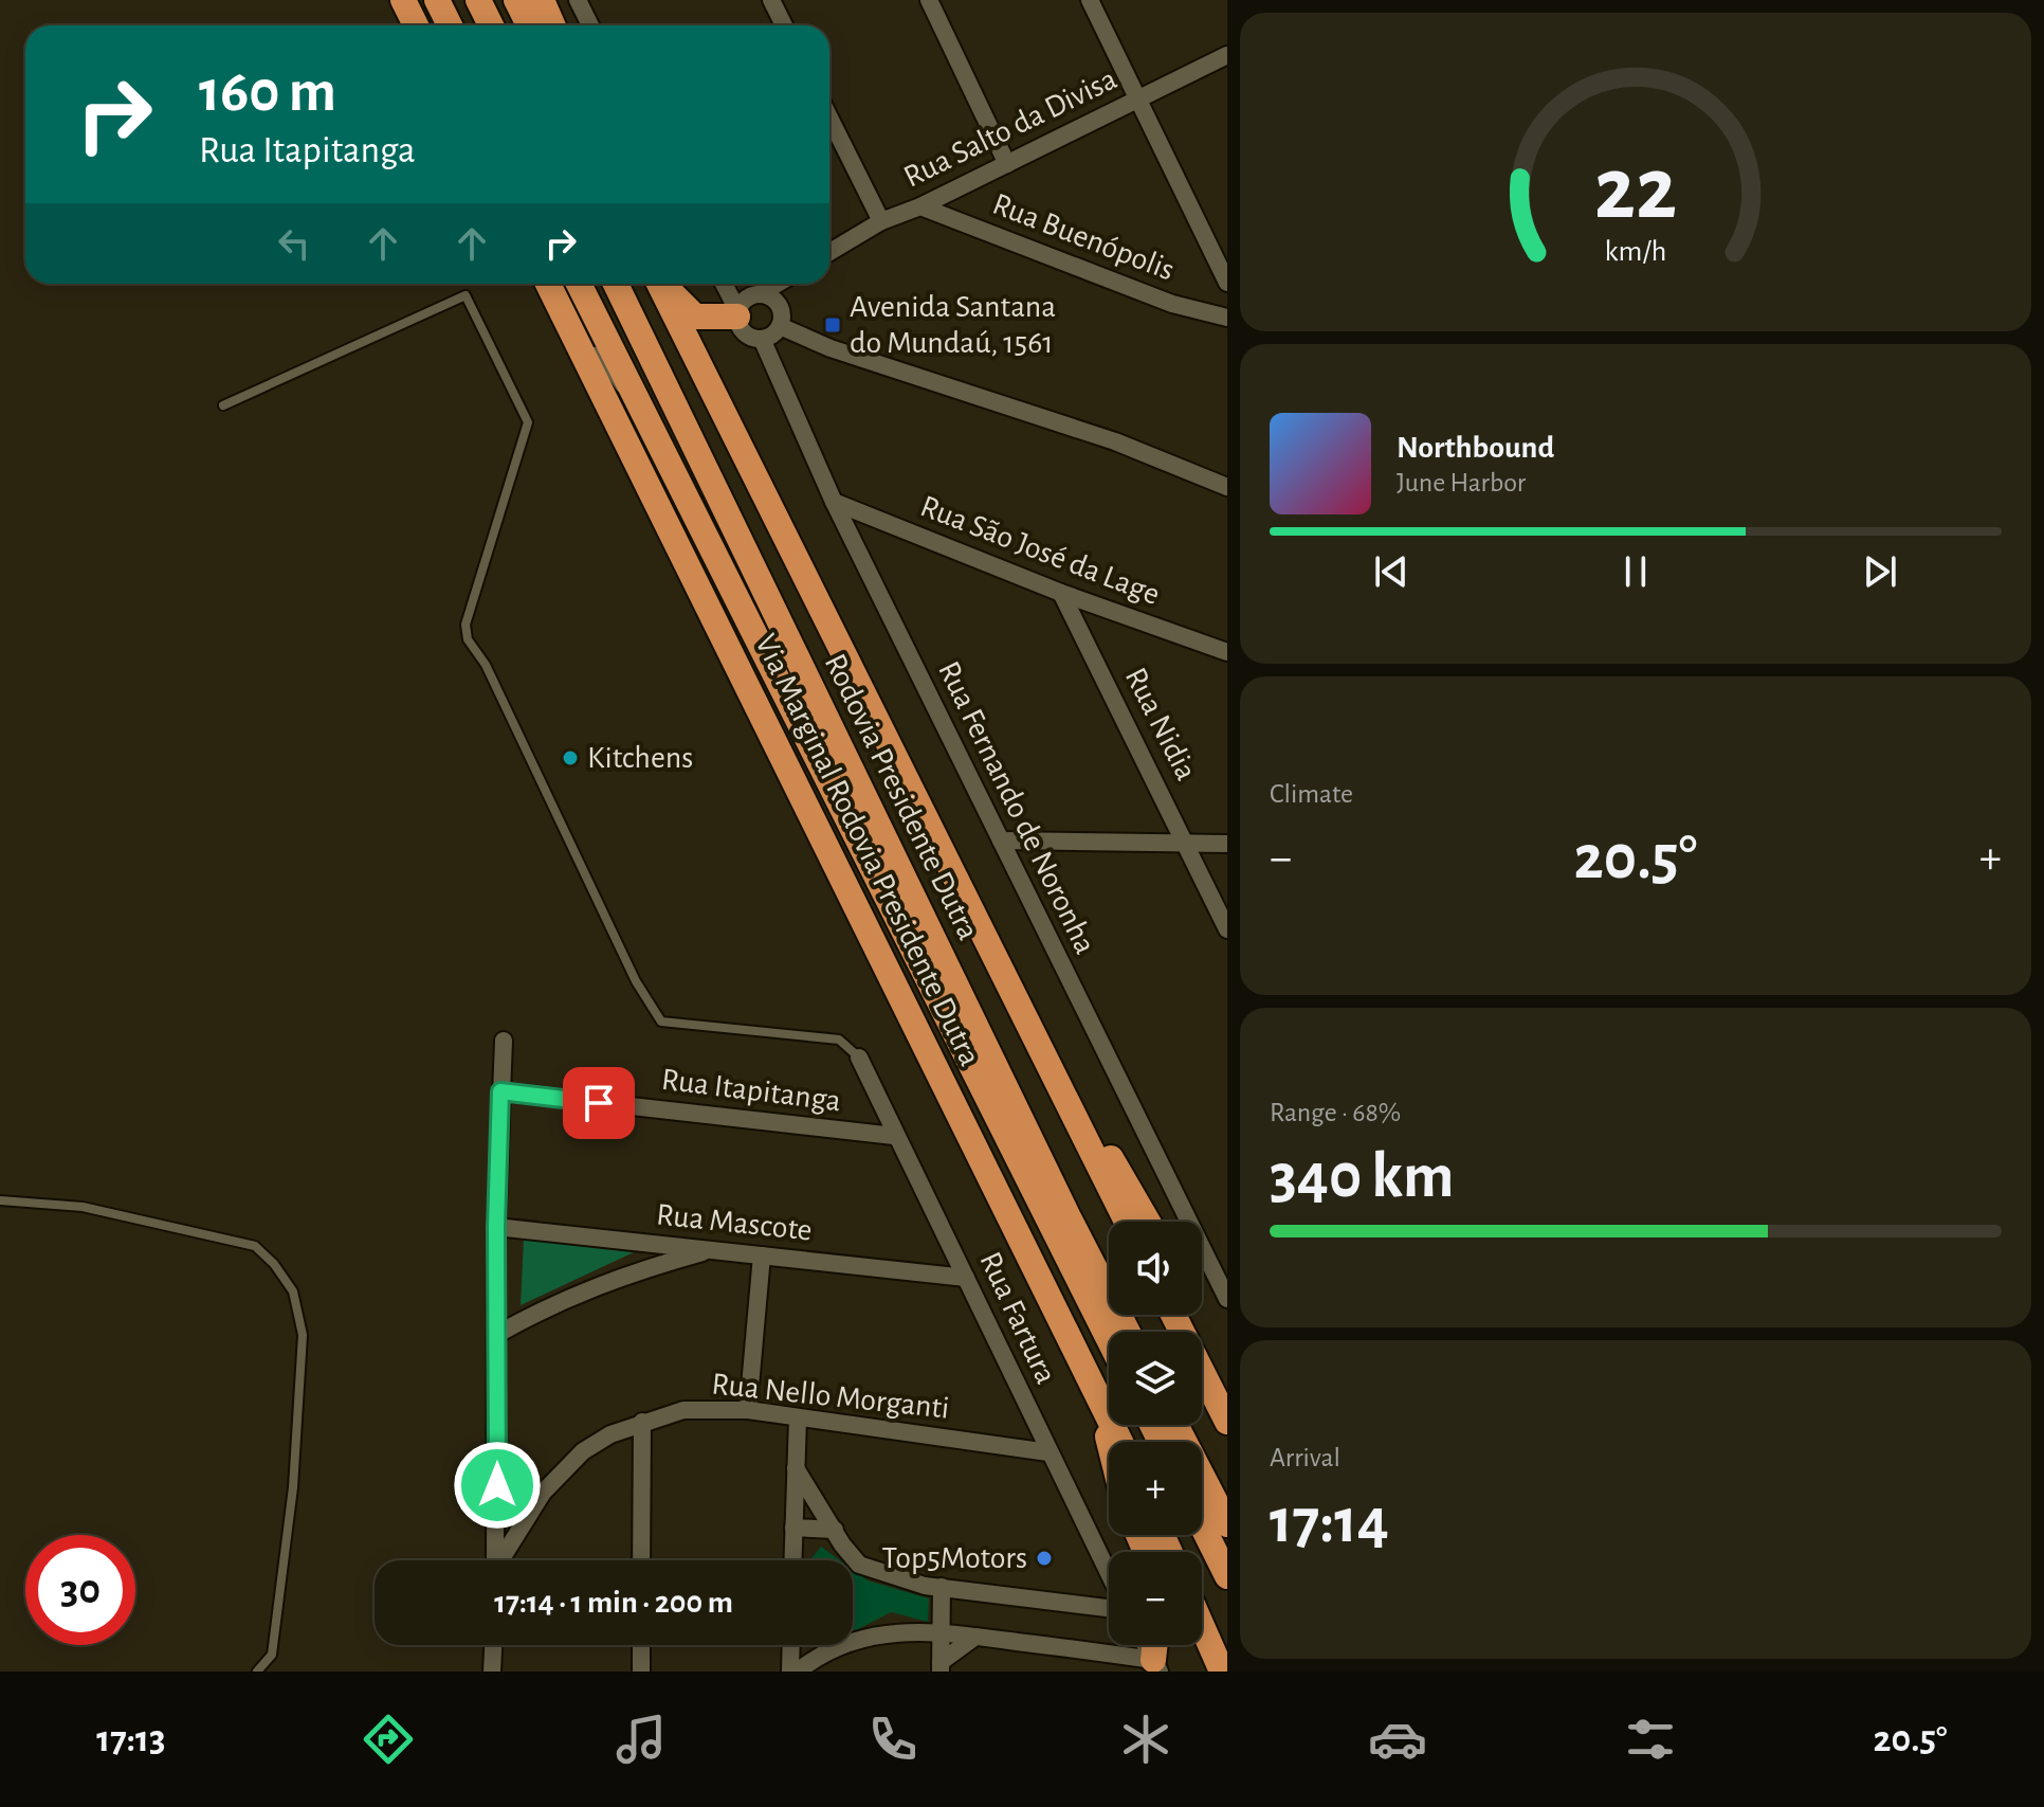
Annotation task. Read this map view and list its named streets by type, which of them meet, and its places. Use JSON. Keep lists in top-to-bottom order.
{
  "streets": {
    "highway": ["Rodovia Presidente Dutra", "Via Marginal Rodovia Presidente Dutra"],
    "street": [
      "Rua Salto da Divisa",
      "Rua Buenópolis",
      "Rua São José da Lage",
      "Rua Nidia",
      "Rua Fernando de Noronha",
      "Rua Itapitanga",
      "Rua Mascote",
      "Rua Fartura",
      "Rua Nello Morganti"
    ]
  },
  "crossings": [
    ["Rua Salto da Divisa", "Rua Buenópolis"],
    ["Rua São José da Lage", "Rua Nidia"],
    ["Rua São José da Lage", "Rua Fernando de Noronha"],
    ["Rua Itapitanga", "Rua Fartura"],
    ["Rua Mascote", "Rua Fartura"],
    ["Rua Fartura", "Rua Nello Morganti"]
  ],
  "places": {
    "transit": ["Avenida Santana do Mundaú, 1561"],
    "other": ["Kitchens", "Top5Motors"]
  },
  "page": {
    "turn": ["160 m", "Rua Itapitanga"],
    "song": ["Northbound", "June Harbor"],
    "tile": [
      "Climate",
      ["Range · 68%", "340 km"],
      ["Arrival", "17:14"]
    ],
    "heat": ["−", "20.5°", "+"],
    "map_buttons": ["+", "−"],
    "limit": "30",
    "trip": "17:14 · 1 min · 200 m",
    "tabs": ["17:13", "20.5°"],
    "gauge": ["22", "km/h"]
  }
}
